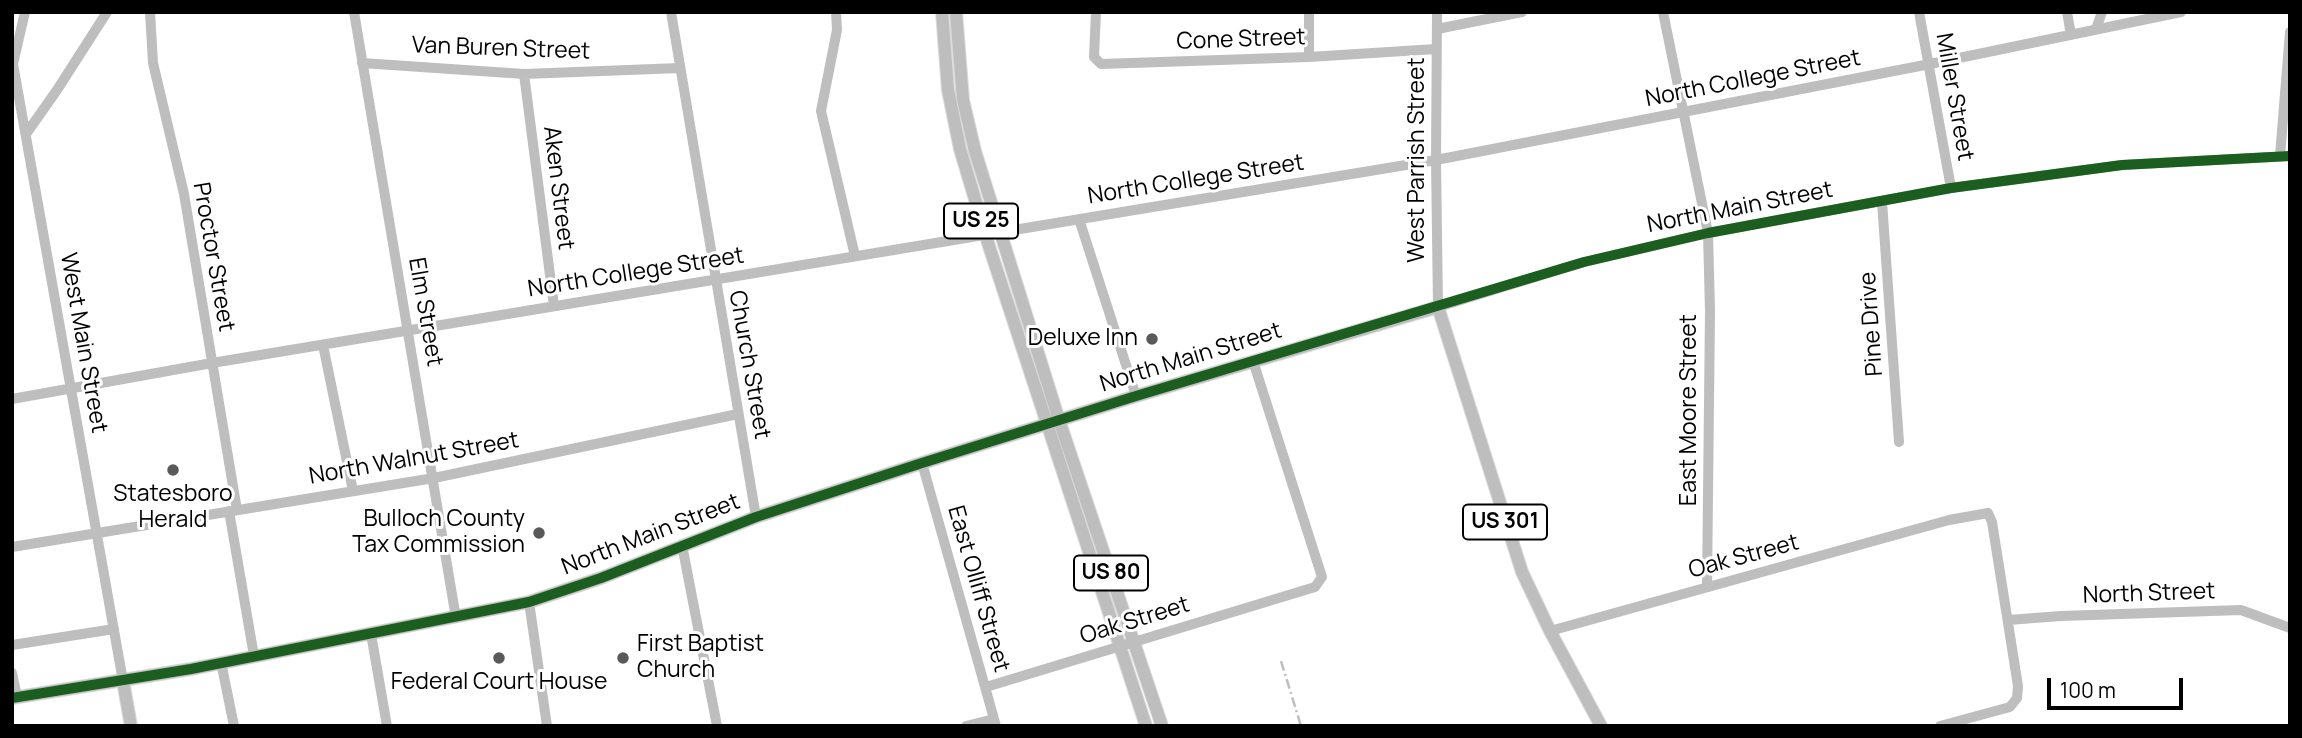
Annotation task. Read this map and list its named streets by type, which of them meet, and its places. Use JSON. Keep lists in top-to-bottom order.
{
  "streets": {
    "main road": [
      "North Main Street",
      "US 25",
      "US 301",
      "US 80"
    ],
    "street": [
      "Cone Street",
      "Van Buren Street",
      "North College Street",
      "Miller Street",
      "West Parrish Street",
      "Aken Street",
      "Proctor Street",
      "Elm Street",
      "Pine Drive",
      "West Main Street",
      "Church Street",
      "East Moore Street",
      "North Walnut Street",
      "Oak Street",
      "East Olliff Street",
      "North Street"
    ]
  },
  "crossings": [
    ["Cone Street", "West Parrish Street"],
    ["Van Buren Street", "Aken Street"],
    ["Van Buren Street", "Elm Street"],
    ["Van Buren Street", "Church Street"],
    ["North College Street", "Miller Street"],
    ["North College Street", "West Parrish Street"],
    ["North College Street", "Aken Street"],
    ["North College Street", "US 25"],
    ["North College Street", "Proctor Street"],
    ["North College Street", "Elm Street"],
    ["North College Street", "West Main Street"],
    ["North College Street", "Church Street"],
    ["North College Street", "East Moore Street"],
    ["Miller Street", "North Main Street"],
    ["West Parrish Street", "North Main Street"],
    ["West Parrish Street", "US 301"],
    ["North Main Street", "US 25"],
    ["North Main Street", "Proctor Street"],
    ["North Main Street", "Elm Street"],
    ["North Main Street", "Pine Drive"],
    ["North Main Street", "West Main Street"],
    ["North Main Street", "Church Street"],
    ["North Main Street", "East Moore Street"],
    ["North Main Street", "US 301"],
    ["North Main Street", "Oak Street"],
    ["North Main Street", "US 80"],
    ["North Main Street", "East Olliff Street"],
    ["US 25", "US 80"],
    ["Proctor Street", "North Walnut Street"],
    ["Elm Street", "North Walnut Street"],
    ["West Main Street", "North Walnut Street"],
    ["Church Street", "North Walnut Street"],
    ["East Moore Street", "Oak Street"],
    ["US 301", "Oak Street"],
    ["Oak Street", "US 80"],
    ["Oak Street", "East Olliff Street"],
    ["Oak Street", "North Street"]
  ],
  "places": [
    "Deluxe Inn",
    "Statesboro Herald",
    "Bulloch County Tax Commission",
    "Federal Court House",
    "First Baptist Church"
  ],
  "scale_bar": "100 m"
}
